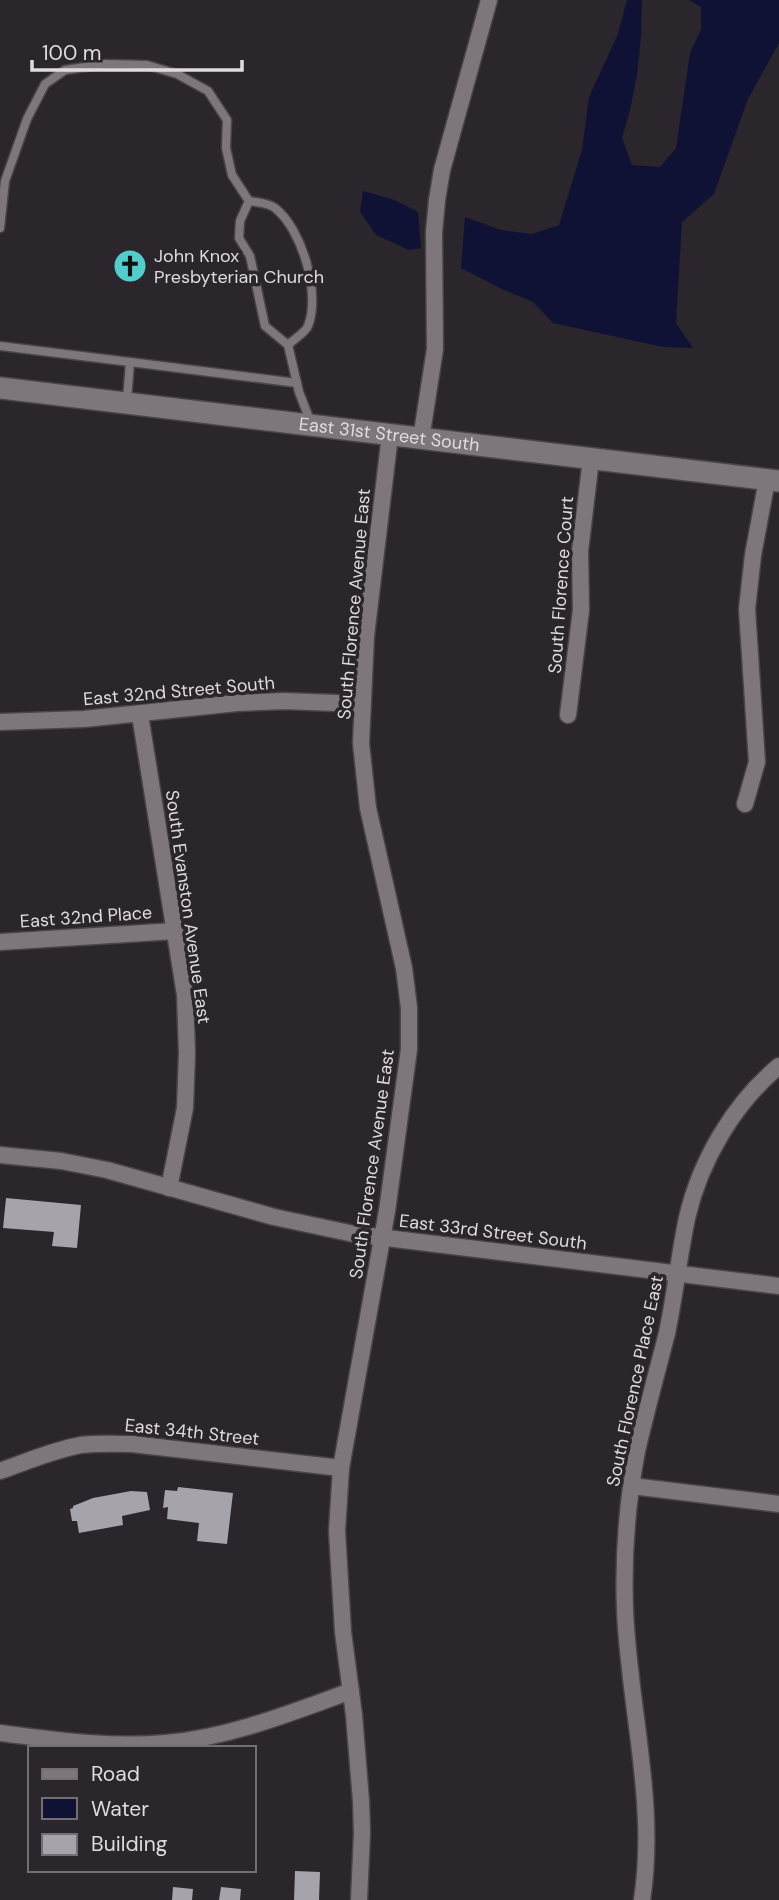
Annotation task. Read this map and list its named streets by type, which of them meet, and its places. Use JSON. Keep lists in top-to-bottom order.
{
  "streets": {
    "main road": ["East 31st Street South"],
    "street": [
      "South Florence Court",
      "South Florence Avenue East",
      "East 32nd Street South",
      "South Evanston Avenue East",
      "East 32nd Place",
      "East 33rd Street South",
      "South Florence Place East",
      "East 34th Street"
    ]
  },
  "crossings": [
    ["East 31st Street South", "South Florence Court"],
    ["East 31st Street South", "South Florence Avenue East"],
    ["South Florence Avenue East", "East 32nd Street South"],
    ["South Florence Avenue East", "East 33rd Street South"],
    ["South Florence Avenue East", "East 34th Street"],
    ["East 32nd Street South", "South Evanston Avenue East"],
    ["South Evanston Avenue East", "East 32nd Place"],
    ["South Evanston Avenue East", "East 33rd Street South"],
    ["East 33rd Street South", "South Florence Place East"]
  ],
  "places": {
    "church": ["John Knox Presbyterian Church"]
  },
  "legend": ["Road", "Water", "Building"],
  "scale_bar": "100 m"
}
